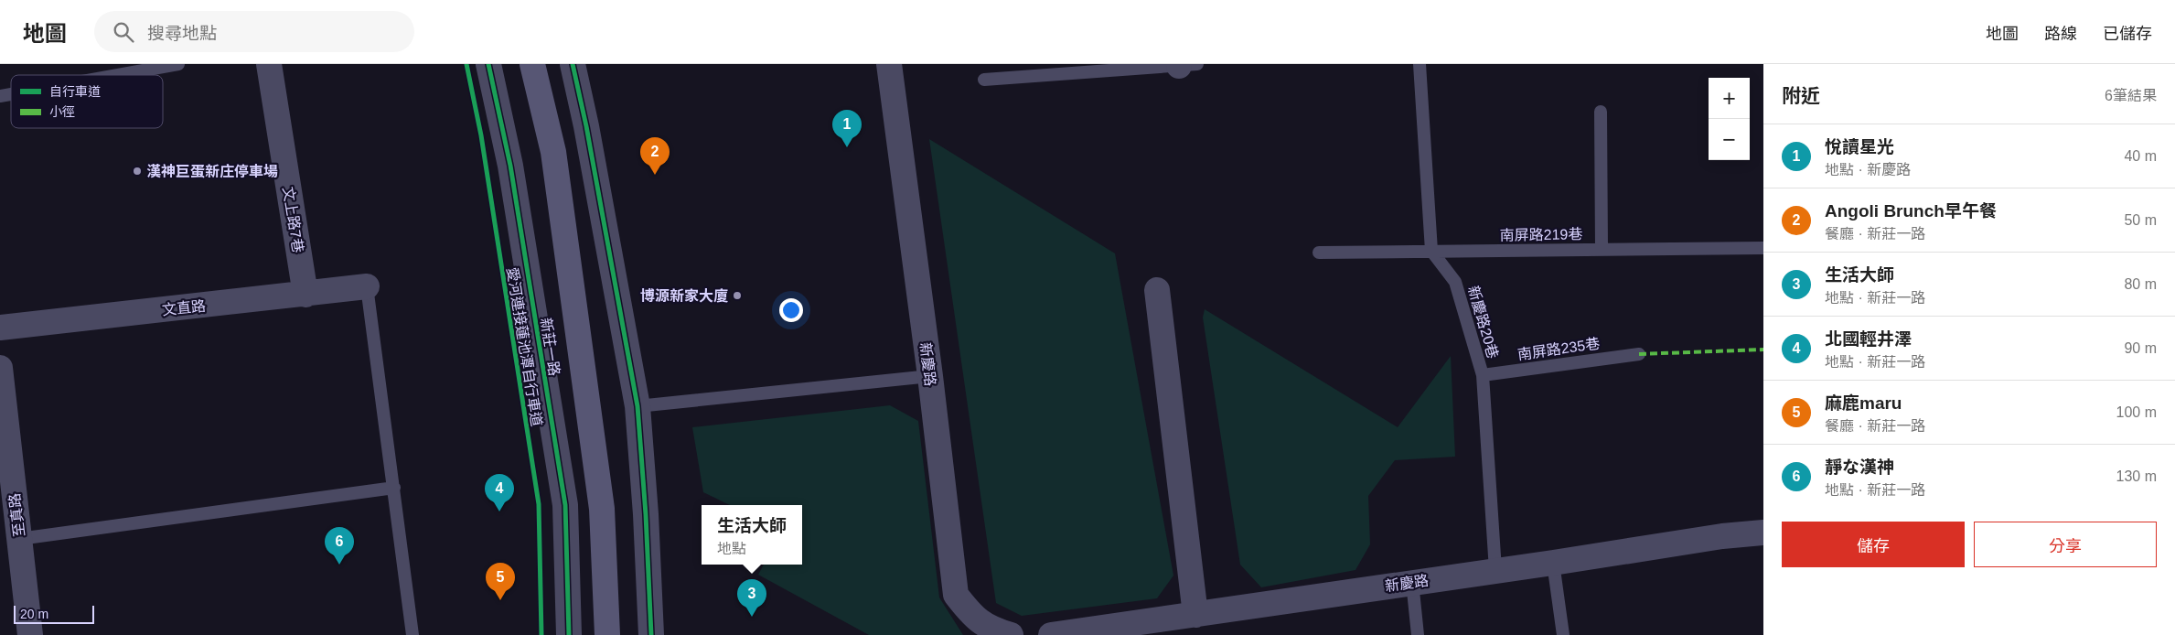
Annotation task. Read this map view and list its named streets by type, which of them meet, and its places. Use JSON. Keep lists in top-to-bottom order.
{
  "streets": {
    "street": [
      "文上路7巷",
      "文直路",
      "新莊一路",
      "新慶路",
      "至真路"
    ],
    "lane": ["南屏路219巷", "新慶路20巷", "南屏路235巷"],
    "cycle path": ["愛河連接蓮池潭自行車道"]
  },
  "crossings": [
    ["文上路7巷", "文直路"],
    ["南屏路219巷", "新慶路20巷"],
    ["新慶路20巷", "南屏路235巷"],
    ["新慶路20巷", "新慶路"]
  ],
  "places": ["漢神巨蛋新庄停車場", "博源新家大廈"],
  "legend": ["自行車道", "小徑"],
  "scale_bar": "20 m",
  "page": {
    "header": "地圖",
    "search": "搜尋地點",
    "nav": ["地圖", "路線", "已儲存"],
    "heading": ["附近", "6筆結果"],
    "map_buttons": ["+", "−"],
    "pins": [
      "1",
      "2",
      "4",
      "6",
      "5",
      "3"
    ],
    "list": [
      {
        "mark": "1",
        "name": "悅讀星光",
        "note": "地點 · 新慶路",
        "value": "40 m"
      },
      {
        "mark": "2",
        "name": "Angoli Brunch早午餐",
        "note": "餐廳 · 新莊一路",
        "value": "50 m"
      },
      {
        "mark": "3",
        "name": "生活大師",
        "note": "地點 · 新莊一路",
        "value": "80 m"
      },
      {
        "mark": "4",
        "name": "北國輕井澤",
        "note": "地點 · 新莊一路",
        "value": "90 m"
      },
      {
        "mark": "5",
        "name": "麻鹿maru",
        "note": "餐廳 · 新莊一路",
        "value": "100 m"
      },
      {
        "mark": "6",
        "name": "靜な漢神",
        "note": "地點 · 新莊一路",
        "value": "130 m"
      }
    ],
    "popup": ["生活大師", "地點"],
    "buttons": ["儲存", "分享"],
    "scale": "20 m"
  }
}
